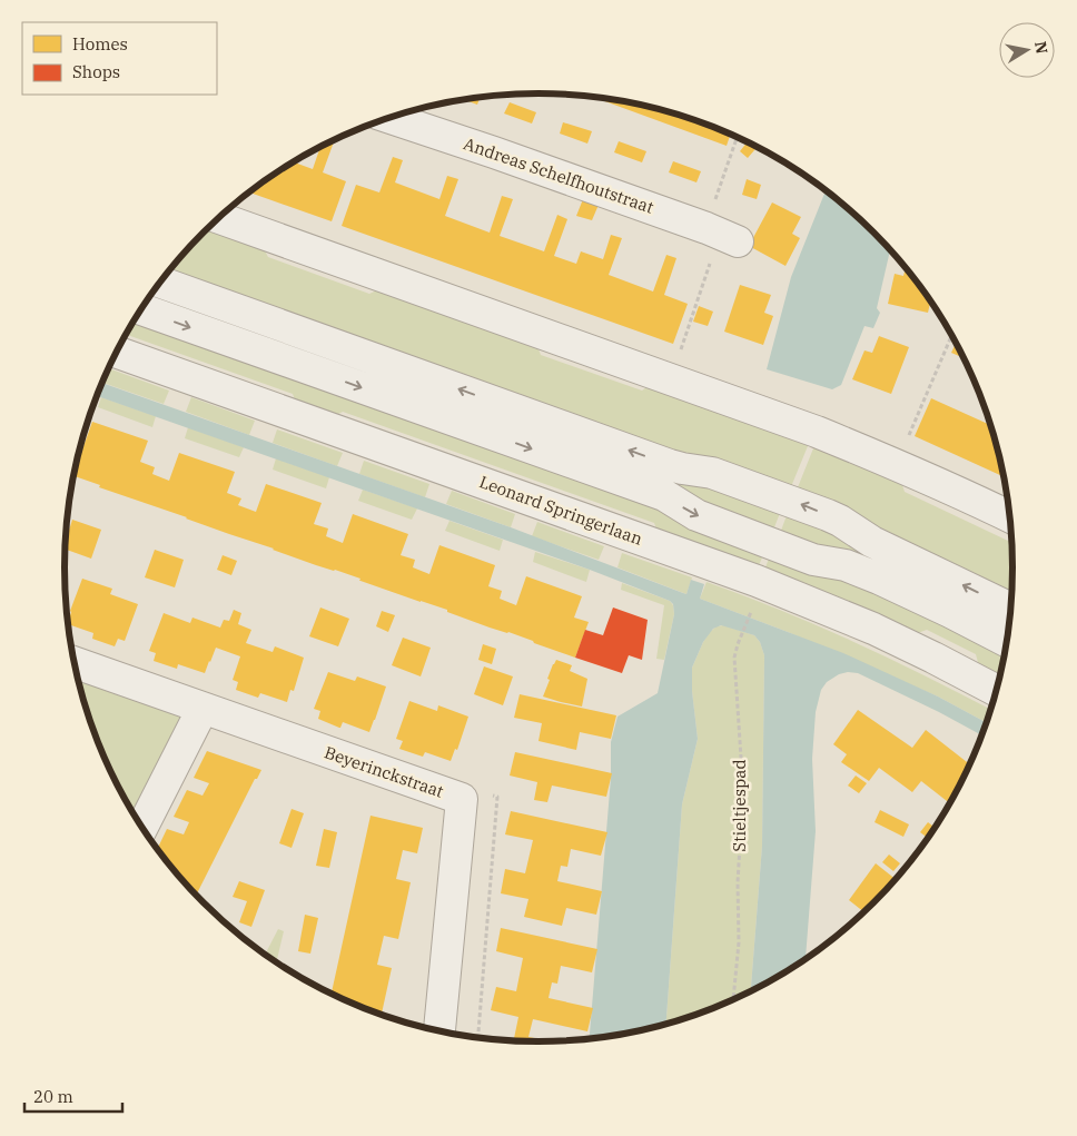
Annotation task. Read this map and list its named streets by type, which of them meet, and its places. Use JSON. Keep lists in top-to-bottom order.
{
  "streets": {
    "street": ["Andreas Schelfhoutstraat", "Leonard Springerlaan", "Beyerinckstraat"],
    "path": ["Stieltjespad"]
  },
  "legend": ["Homes", "Shops"],
  "scale_bar": "20 m",
  "north": "right"
}
